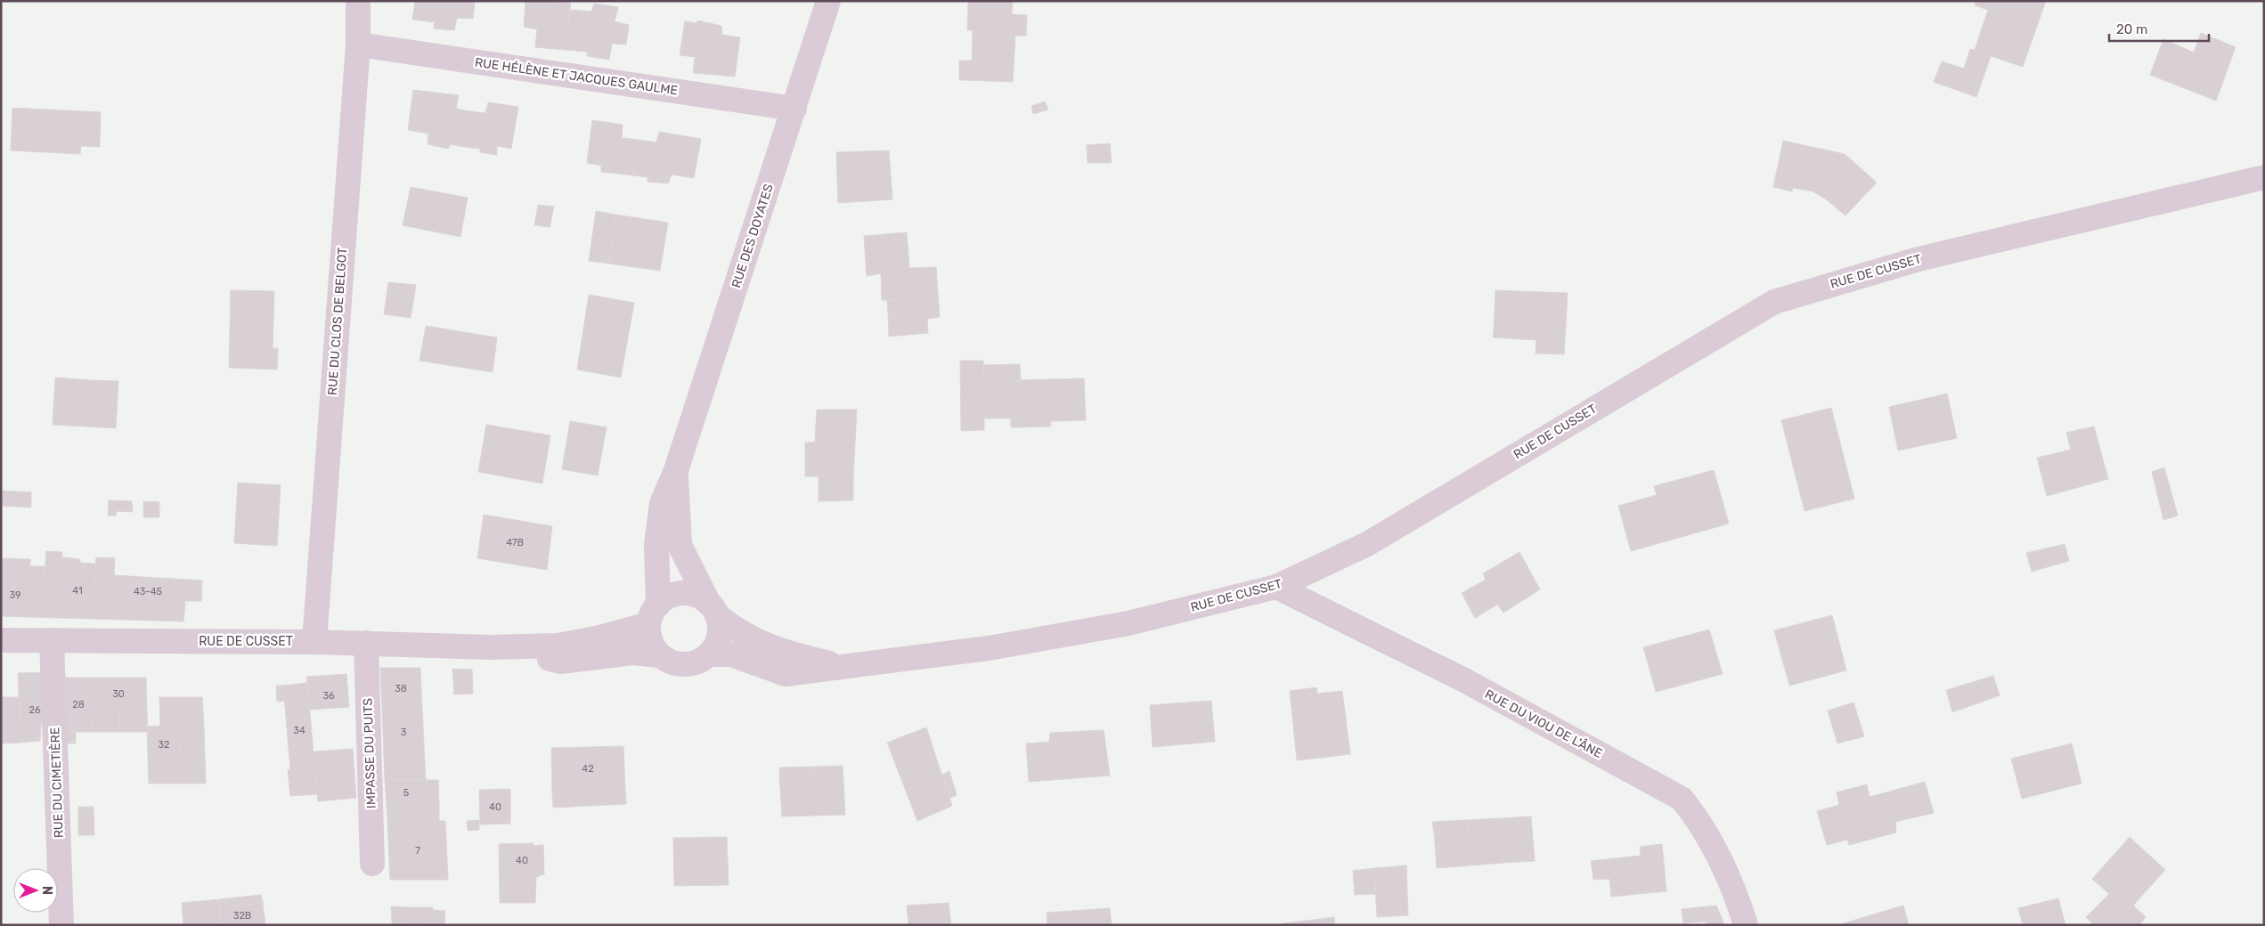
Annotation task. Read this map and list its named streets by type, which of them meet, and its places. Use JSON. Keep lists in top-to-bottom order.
{
  "streets": {
    "street": [
      "RUE HÉLÈNE ET JACQUES GAULME",
      "RUE DES DOYATES",
      "RUE DE CUSSET",
      "RUE DU CLOS DE BELGOT",
      "RUE DU VIOU DE L'ÂNE",
      "IMPASSE DU PUITS",
      "RUE DU CIMETIÈRE"
    ]
  },
  "crossings": [
    ["RUE HÉLÈNE ET JACQUES GAULME", "RUE DES DOYATES"],
    ["RUE HÉLÈNE ET JACQUES GAULME", "RUE DU CLOS DE BELGOT"],
    ["RUE DES DOYATES", "RUE DE CUSSET"],
    ["RUE DE CUSSET", "RUE DU CLOS DE BELGOT"],
    ["RUE DE CUSSET", "RUE DU VIOU DE L'ÂNE"],
    ["RUE DE CUSSET", "IMPASSE DU PUITS"],
    ["RUE DE CUSSET", "RUE DU CIMETIÈRE"]
  ],
  "house_numbers": [
    "47B",
    "41",
    "43-45",
    "39",
    "38",
    "30",
    "36",
    "28",
    "26",
    "34",
    "3",
    "32",
    "42",
    "5",
    "40",
    "7",
    "40",
    "32B"
  ],
  "scale_bar": "20 m",
  "north": "right"
}
